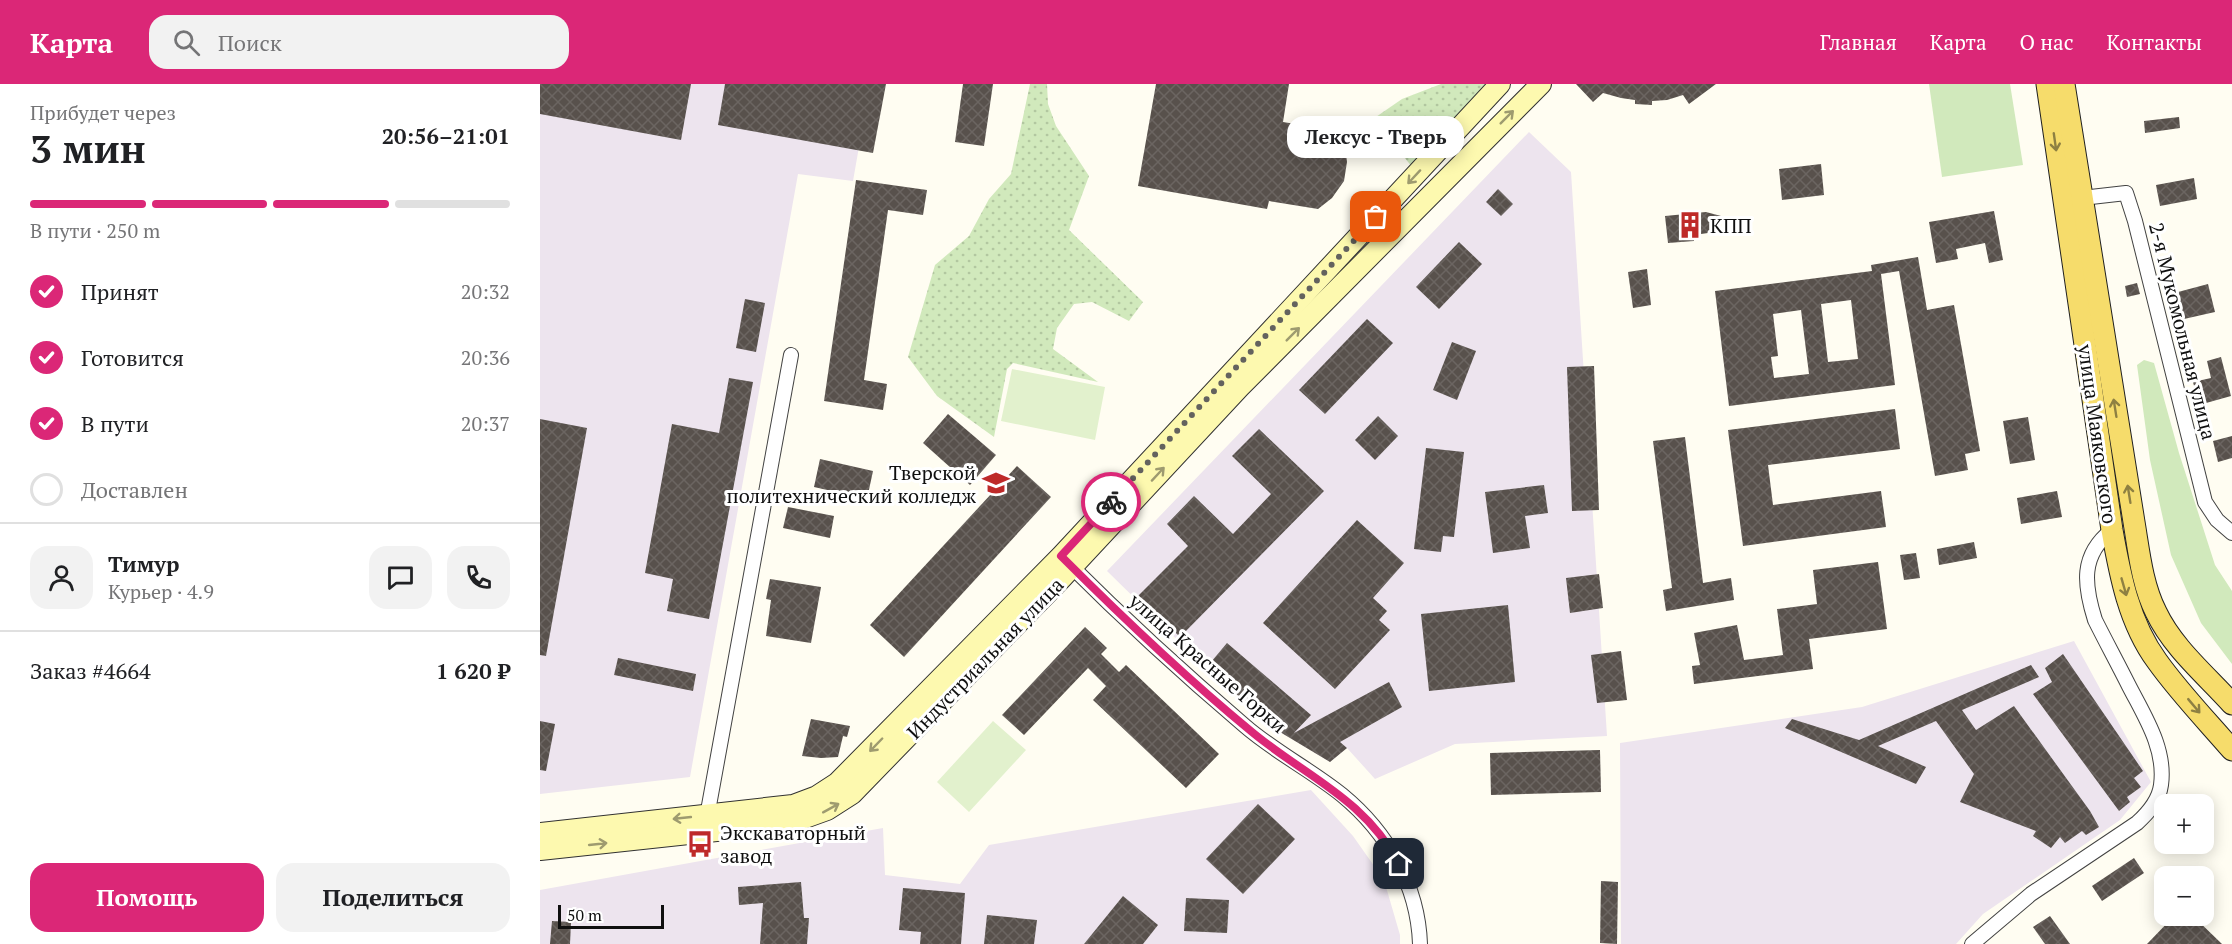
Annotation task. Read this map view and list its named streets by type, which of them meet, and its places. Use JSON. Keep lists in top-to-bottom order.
{
  "streets": {
    "main road": ["улица Маяковского"],
    "street": ["2-я Мукомольная улица", "Индустриальная улица", "улица Красные Горки"]
  },
  "crossings": [
    ["2-я Мукомольная улица", "улица Маяковского"],
    ["Индустриальная улица", "улица Красные Горки"]
  ],
  "places": {
    "other": ["Лексус - Тверь"],
    "building": ["КПП"],
    "school or university": ["Тверской политехнический колледж"],
    "bus stop": ["Экскаваторный завод"]
  },
  "scale_bar": "50 m",
  "page": {
    "header": "Карта",
    "search": "Поиск",
    "nav": [
      "Главная",
      "Карта",
      "О нас",
      "Контакты"
    ],
    "heading": ["3 мин", "Прибудет через", "20:56–21:01"],
    "panel": [
      "Тимур",
      "Курьер · 4.9",
      "Заказ #4664",
      "1 620 ₽"
    ],
    "bubble": "Лексус - Тверь",
    "bar": "В пути · 250 m",
    "list": [
      ["Принят", "20:32"],
      ["Готовится", "20:36"],
      ["В пути", "20:37"],
      "Доставлен"
    ],
    "map_buttons": ["+", "−"],
    "buttons": ["Помощь", "Поделиться"],
    "scale": "50 m"
  }
}
